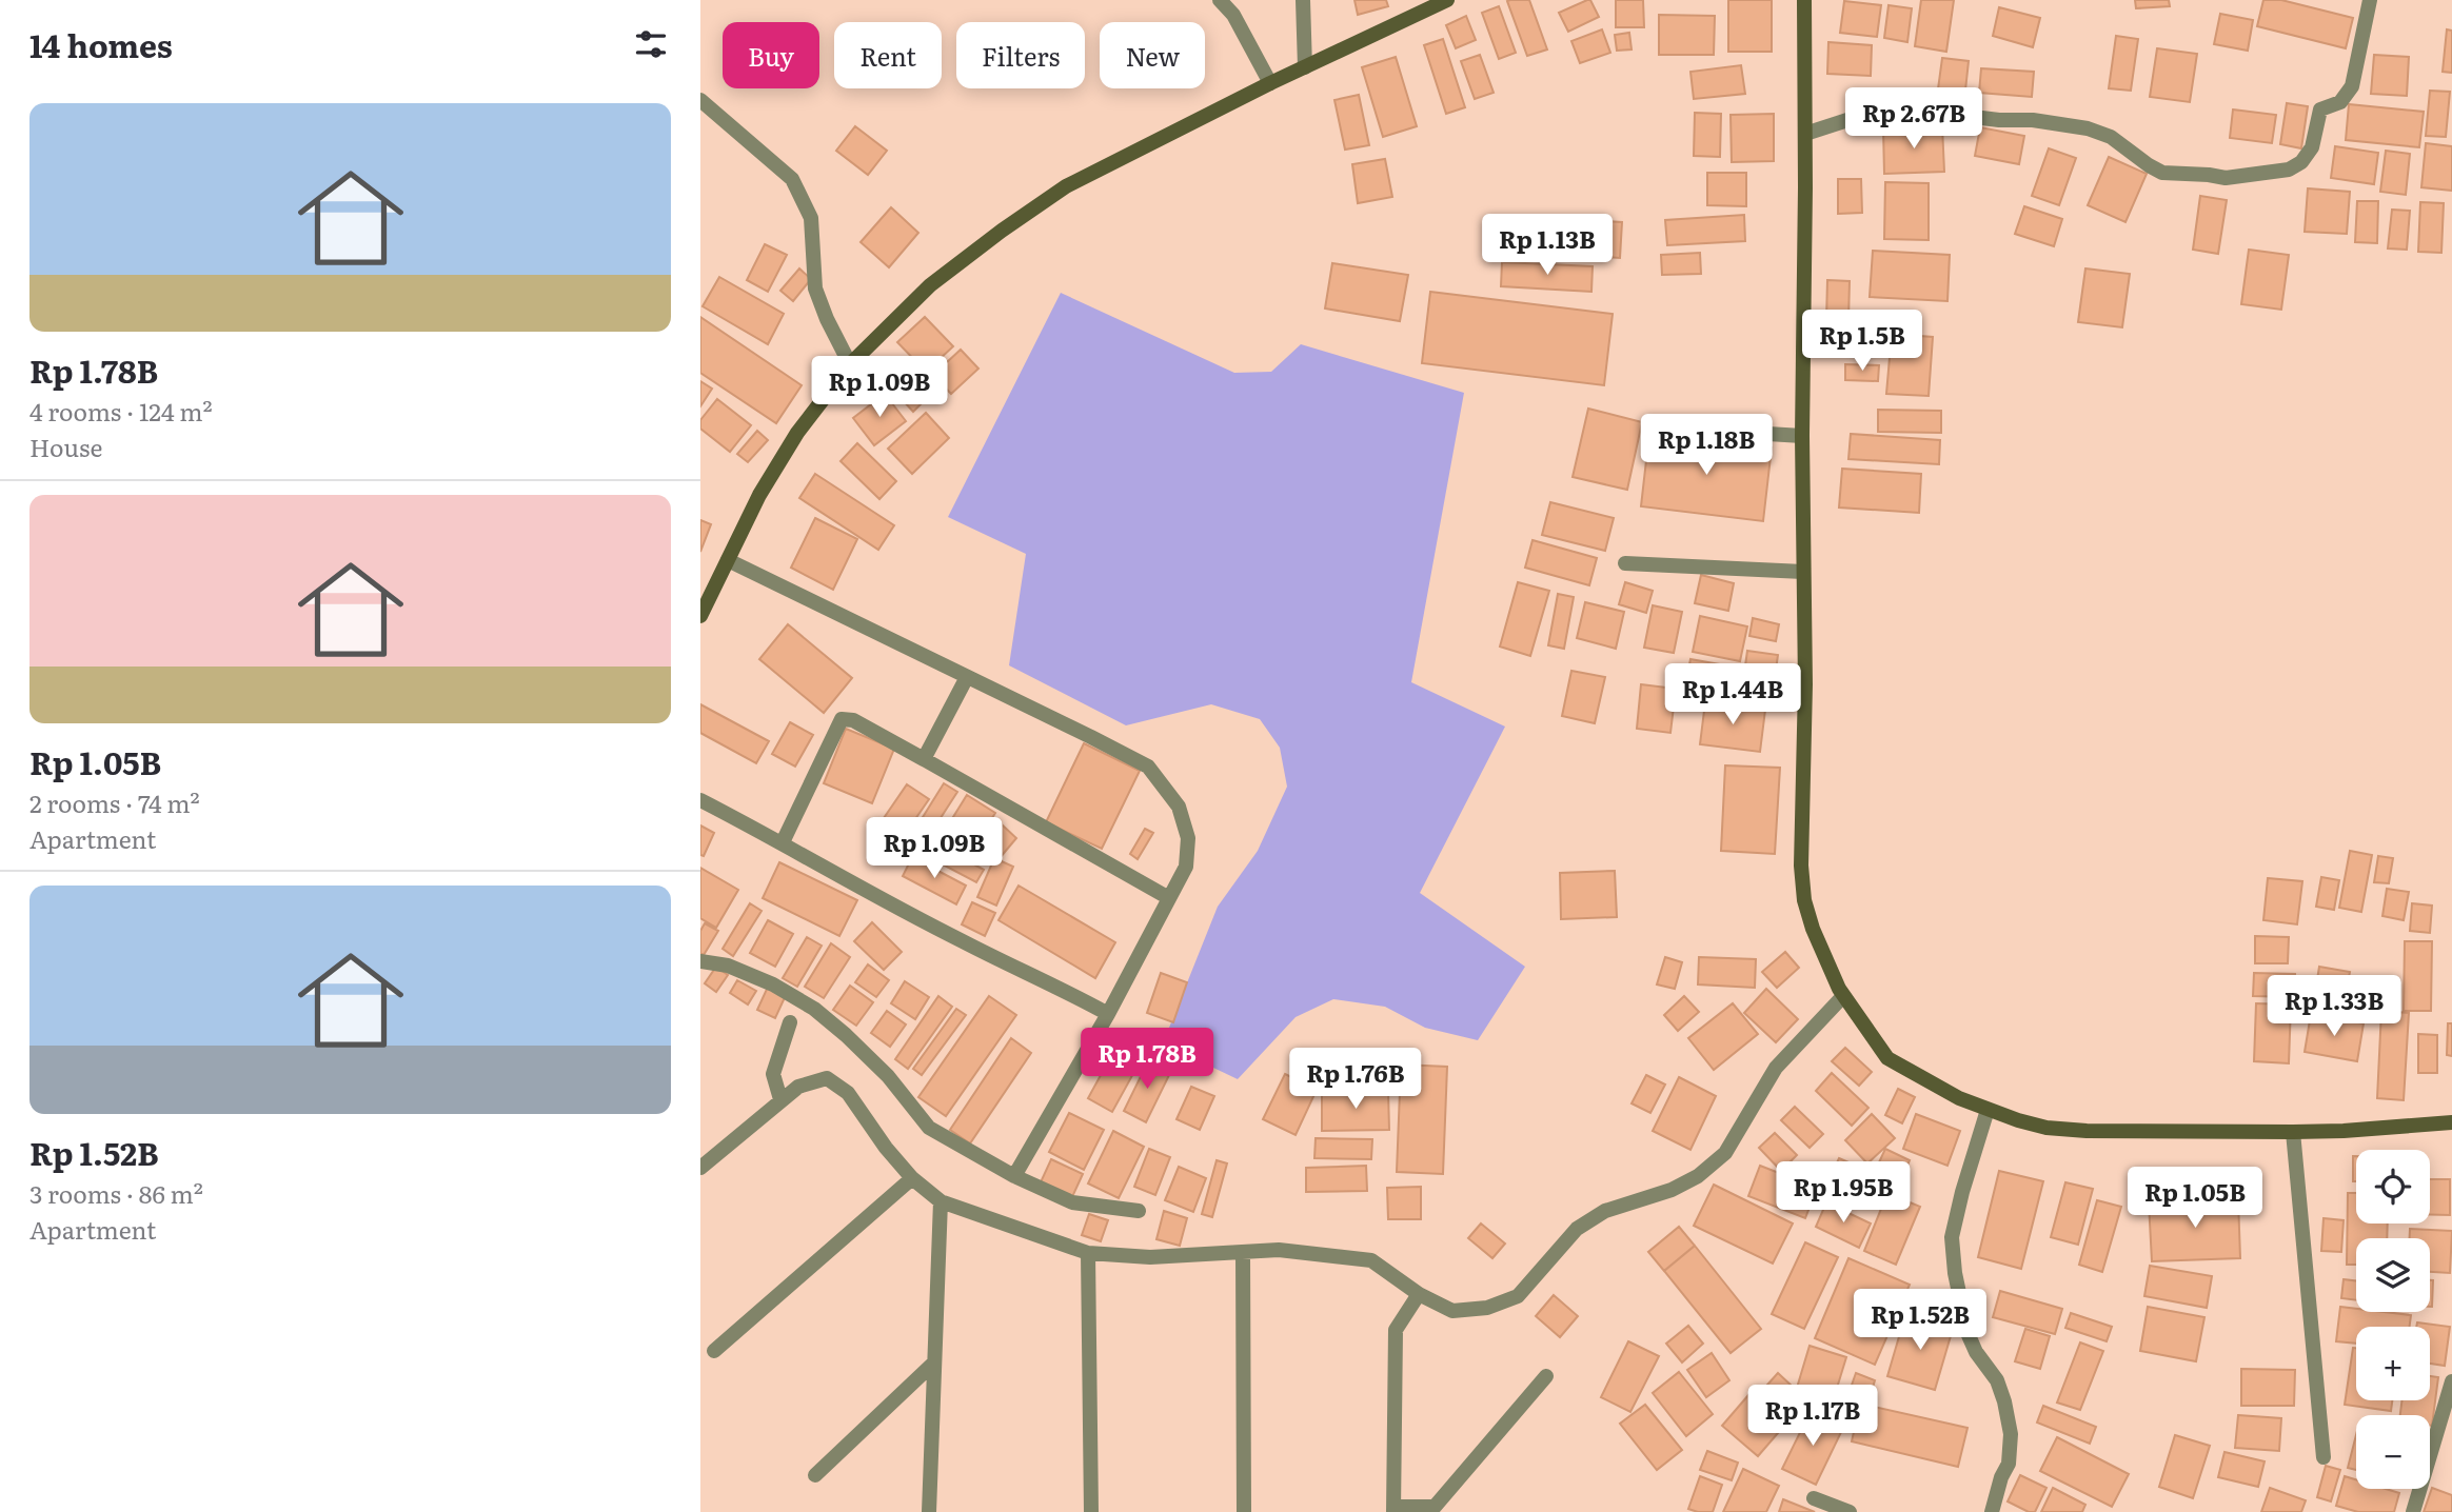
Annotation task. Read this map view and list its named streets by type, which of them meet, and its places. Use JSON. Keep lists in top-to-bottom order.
{
  "page": {
    "heading": "14 homes",
    "chip": [
      "Buy",
      "Rent",
      "Filters",
      "New"
    ],
    "price": [
      "Rp 2.67B",
      "Rp 1.13B",
      "Rp 1.5B",
      "Rp 1.09B",
      "Rp 1.18B",
      "Rp 1.44B",
      "Rp 1.09B",
      "Rp 1.33B",
      "Rp 1.78B",
      "Rp 1.76B",
      "Rp 1.95B",
      "Rp 1.05B",
      "Rp 1.52B",
      "Rp 1.17B"
    ],
    "list": [
      {
        "name": "Rp 1.78B",
        "note": "4 rooms · 124 m² · House"
      },
      {
        "name": "Rp 1.05B",
        "note": "2 rooms · 74 m² · Apartment"
      },
      {
        "name": "Rp 1.52B",
        "note": "3 rooms · 86 m² · Apartment"
      }
    ],
    "map_buttons": ["+", "−"]
  }
}
